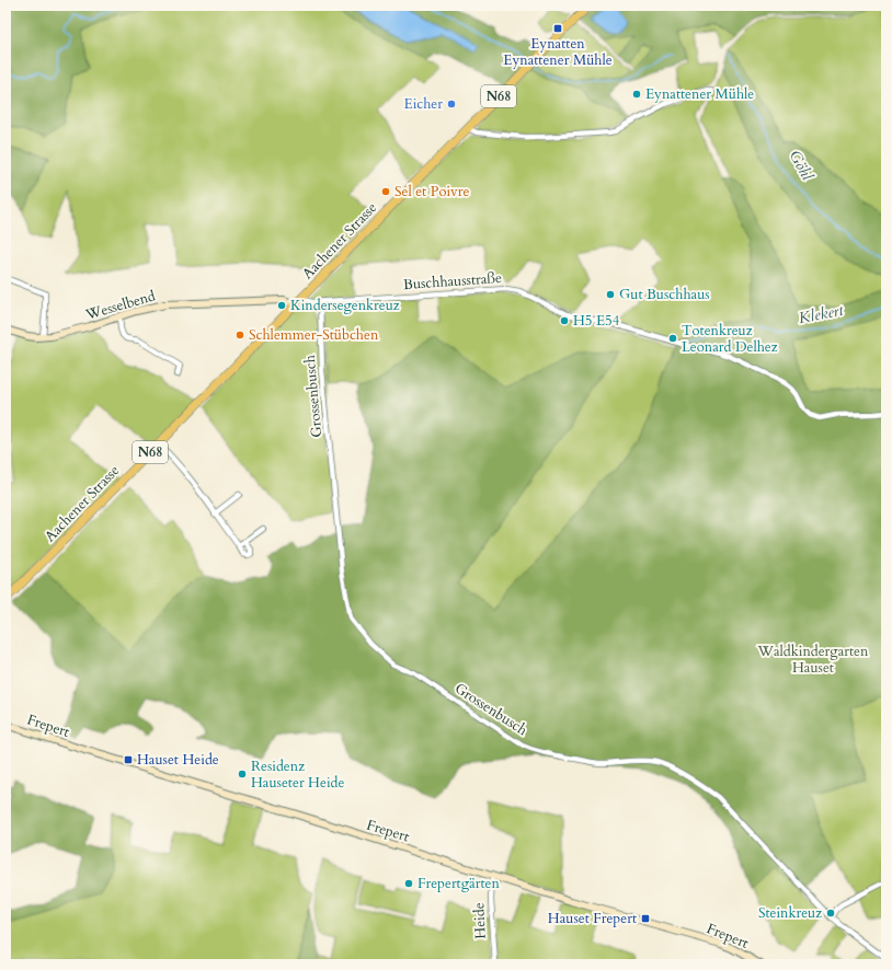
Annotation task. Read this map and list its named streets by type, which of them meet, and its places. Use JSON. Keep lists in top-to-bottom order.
{
  "streets": {
    "main road": ["N68", "Aachener Strasse"],
    "street": [
      "Buschhausstraße",
      "Wesselbend",
      "Grossenbusch",
      "Frepert",
      "Heide"
    ]
  },
  "crossings": [
    ["Aachener Strasse", "Buschhausstraße"],
    ["Aachener Strasse", "Wesselbend"],
    ["Buschhausstraße", "Grossenbusch"],
    ["Frepert", "Heide"]
  ],
  "water": ["Göhl", "Klekert"],
  "parks": ["Waldkindergarten Hauset"],
  "places": {
    "transit": ["Eynatten Eynattener Mühle", "Hauset Heide", "Hauset Frepert"],
    "other": [
      "Eynattener Mühle",
      "Eicher",
      "Sel et Poivre",
      "Gut Buschhaus",
      "Kindersegenkreuz",
      "H5 E54",
      "Schlemmer-Stübchen",
      "Totenkreuz Leonard Delhez",
      "Residenz Hauseter Heide",
      "Frepertgärten",
      "Steinkreuz"
    ]
  }
}
